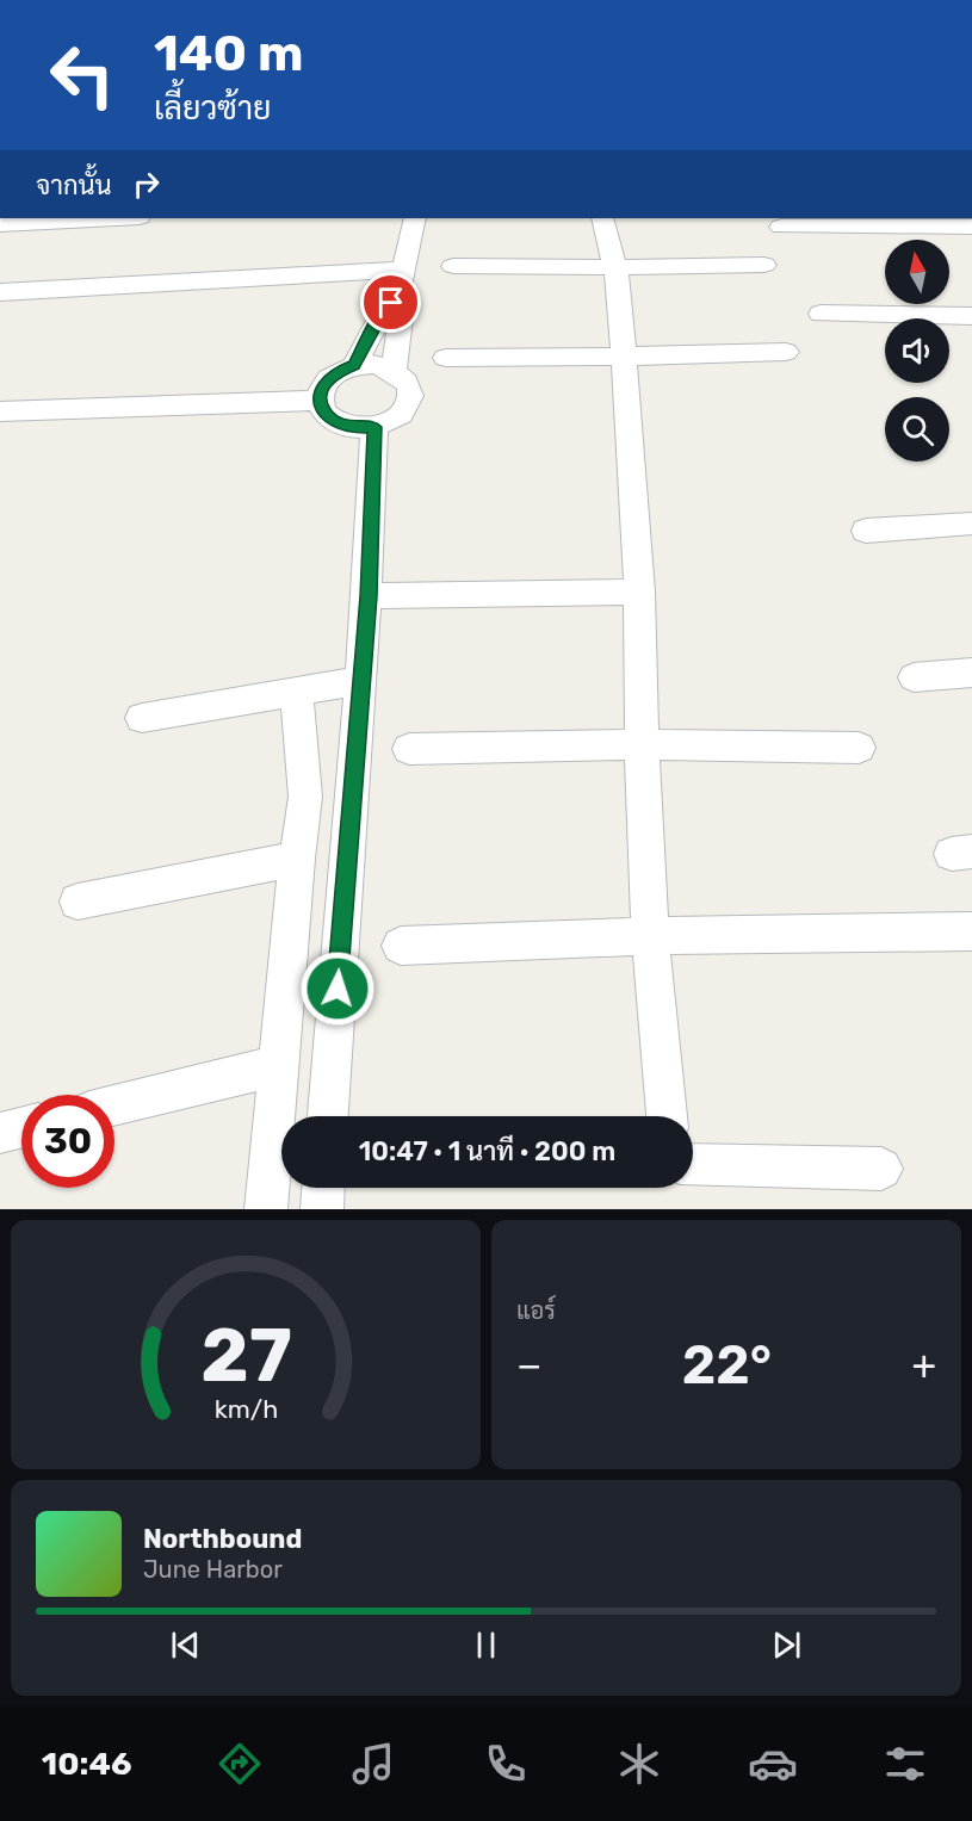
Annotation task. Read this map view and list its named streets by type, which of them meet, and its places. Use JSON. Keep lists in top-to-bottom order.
{
  "north": "top",
  "page": {
    "turn": ["140 m", "เลี้ยวซ้าย"],
    "then": "จากนั้น",
    "limit": "30",
    "trip": "10:47 · 1 นาที · 200 m",
    "tile": "แอร์",
    "heat": ["−", "22°", "+"],
    "song": ["Northbound", "June Harbor"],
    "tabs": "10:46",
    "gauge": ["27", "km/h"]
  }
}
